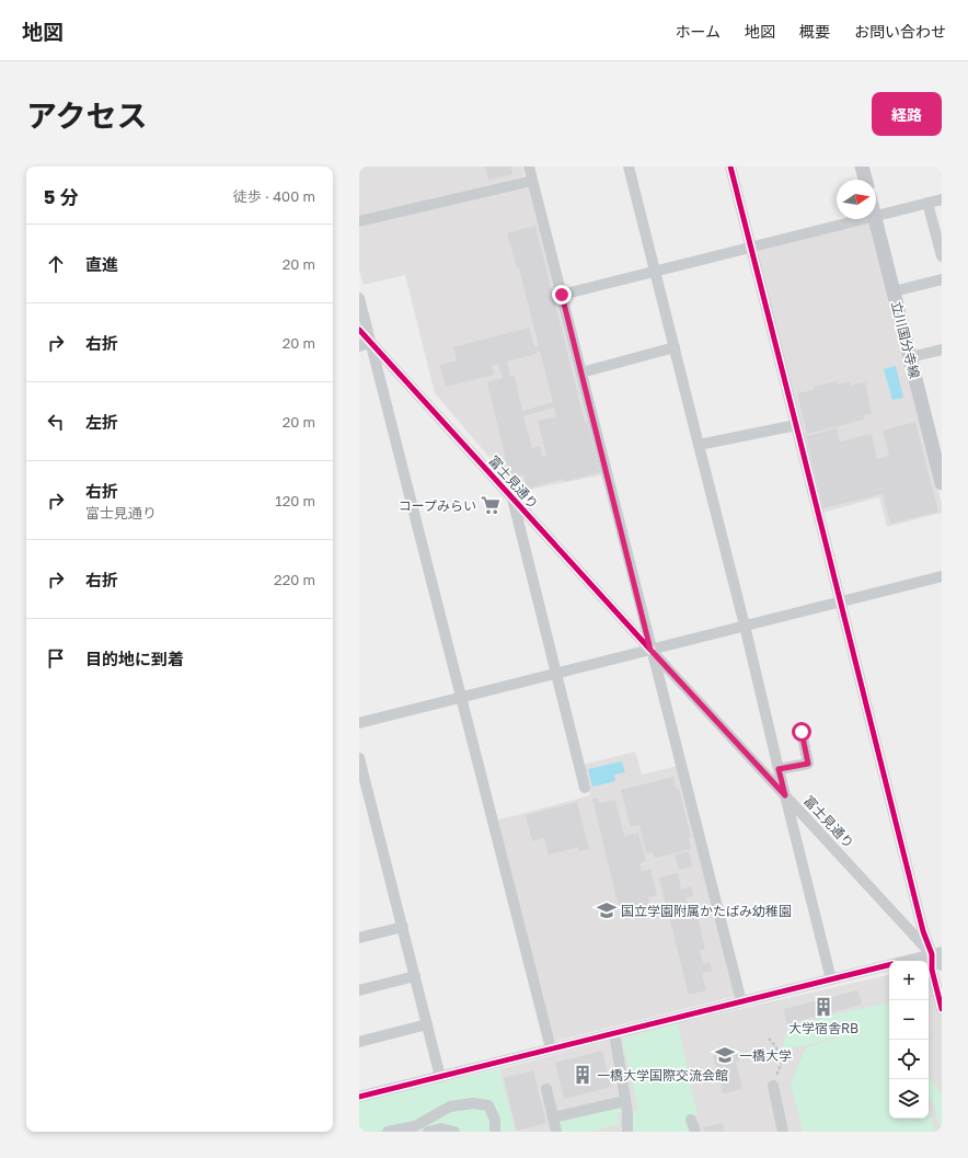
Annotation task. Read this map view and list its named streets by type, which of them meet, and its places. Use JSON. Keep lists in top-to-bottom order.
{
  "streets": {
    "main road": ["立川国分寺線"],
    "street": ["富士見通り"]
  },
  "places": {
    "supermarket": ["コープみらい"],
    "school or university": ["国立学園附属かたばみ幼稚園", "一橋大学"],
    "building": ["大学宿舎RB", "一橋大学国際交流会館"]
  },
  "north": "right",
  "page": {
    "header": "地図",
    "nav": [
      "ホーム",
      "地図",
      "概要",
      "お問い合わせ"
    ],
    "title": "アクセス",
    "buttons": "経路",
    "heading": ["5 分", "徒歩 · 400 m"],
    "list": [
      ["直進", "20 m"],
      ["右折", "20 m"],
      ["左折", "20 m"],
      ["右折", "富士見通り", "120 m"],
      ["右折", "220 m"],
      "目的地に到着"
    ],
    "map_buttons": ["+", "−"]
  }
}
